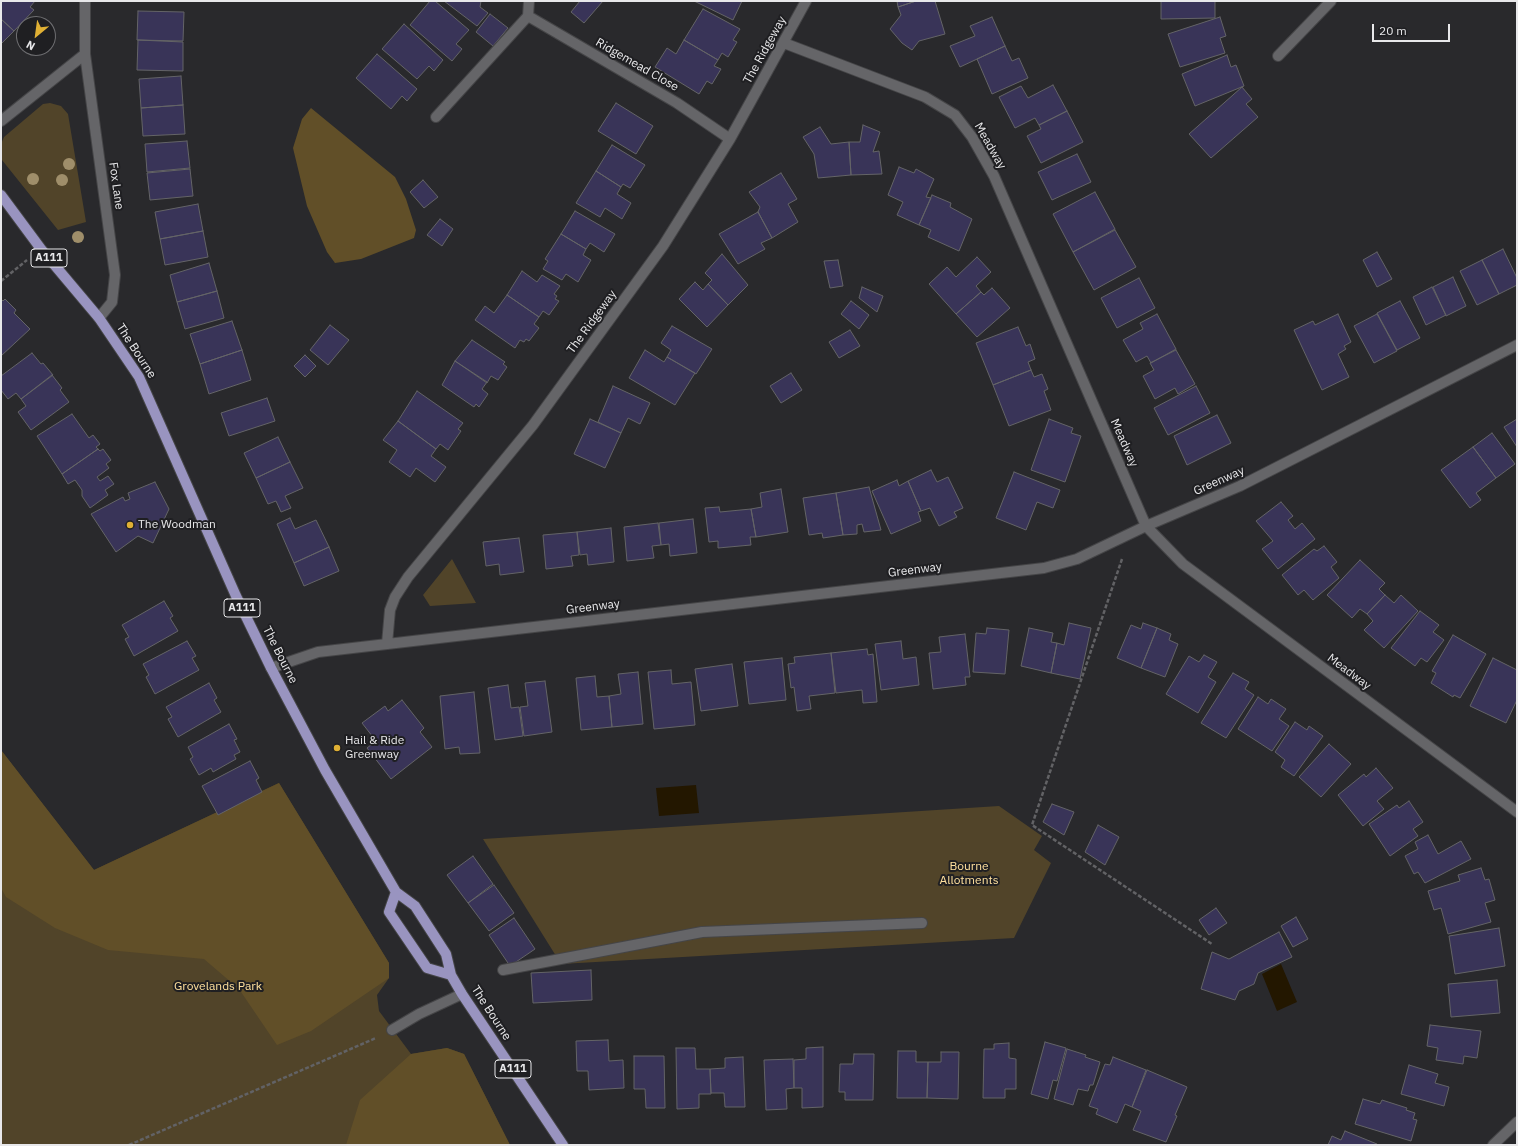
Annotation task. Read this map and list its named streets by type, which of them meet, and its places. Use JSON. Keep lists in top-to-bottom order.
{
  "streets": {
    "main road": ["A111", "The Bourne"],
    "street": [
      "The Ridgeway",
      "Ridgemead Close",
      "Meadway",
      "Fox Lane",
      "Greenway"
    ]
  },
  "crossings": [
    ["The Ridgeway", "Ridgemead Close"],
    ["The Ridgeway", "Meadway"],
    ["The Ridgeway", "Greenway"],
    ["Meadway", "Greenway"],
    ["Fox Lane", "A111"],
    ["Fox Lane", "The Bourne"],
    ["A111", "The Bourne"],
    ["The Bourne", "Greenway"]
  ],
  "parks": ["Bourne Allotments", "Grovelands Park"],
  "places": ["The Woodman", "Hail & Ride Greenway"],
  "scale_bar": "20 m",
  "north": "bottom left"
}
